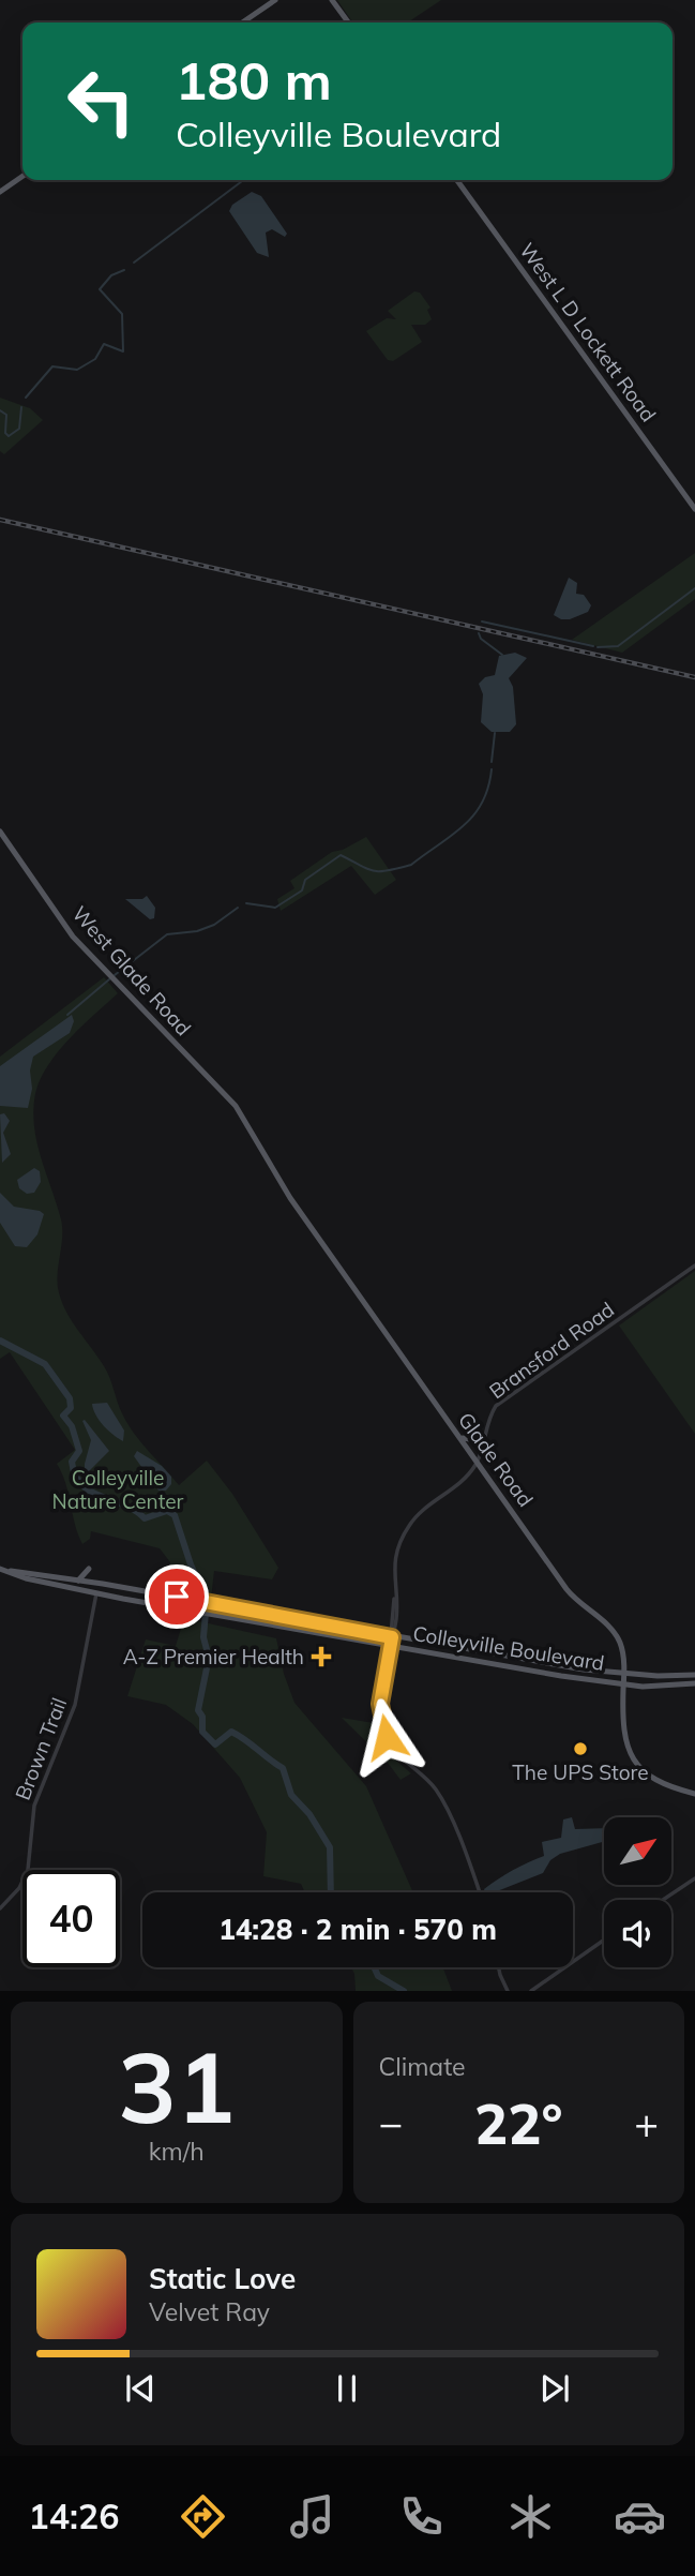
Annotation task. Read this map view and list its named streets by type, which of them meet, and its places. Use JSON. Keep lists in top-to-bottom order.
{
  "streets": {
    "main road": [
      "West L D Lockett Road",
      "West Glade Road",
      "Glade Road",
      "Colleyville Boulevard"
    ],
    "street": ["Bransford Road", "Brown Trail"]
  },
  "crossings": [
    ["West Glade Road", "Glade Road"],
    ["Bransford Road", "Glade Road"],
    ["Bransford Road", "Colleyville Boulevard"],
    ["Glade Road", "Colleyville Boulevard"],
    ["Colleyville Boulevard", "Brown Trail"]
  ],
  "parks": ["Colleyville Nature Center"],
  "places": {
    "health": ["A-Z Premier Health"],
    "other": ["The UPS Store"]
  },
  "north": "top right",
  "page": {
    "turn": ["180 m", "Colleyville Boulevard"],
    "limit": "40",
    "trip": "14:28 · 2 min · 570 m",
    "tile": [
      ["31", "km/h"],
      "Climate"
    ],
    "heat": ["−", "22°", "+"],
    "song": ["Static Love", "Velvet Ray"],
    "tabs": "14:26"
  }
}
